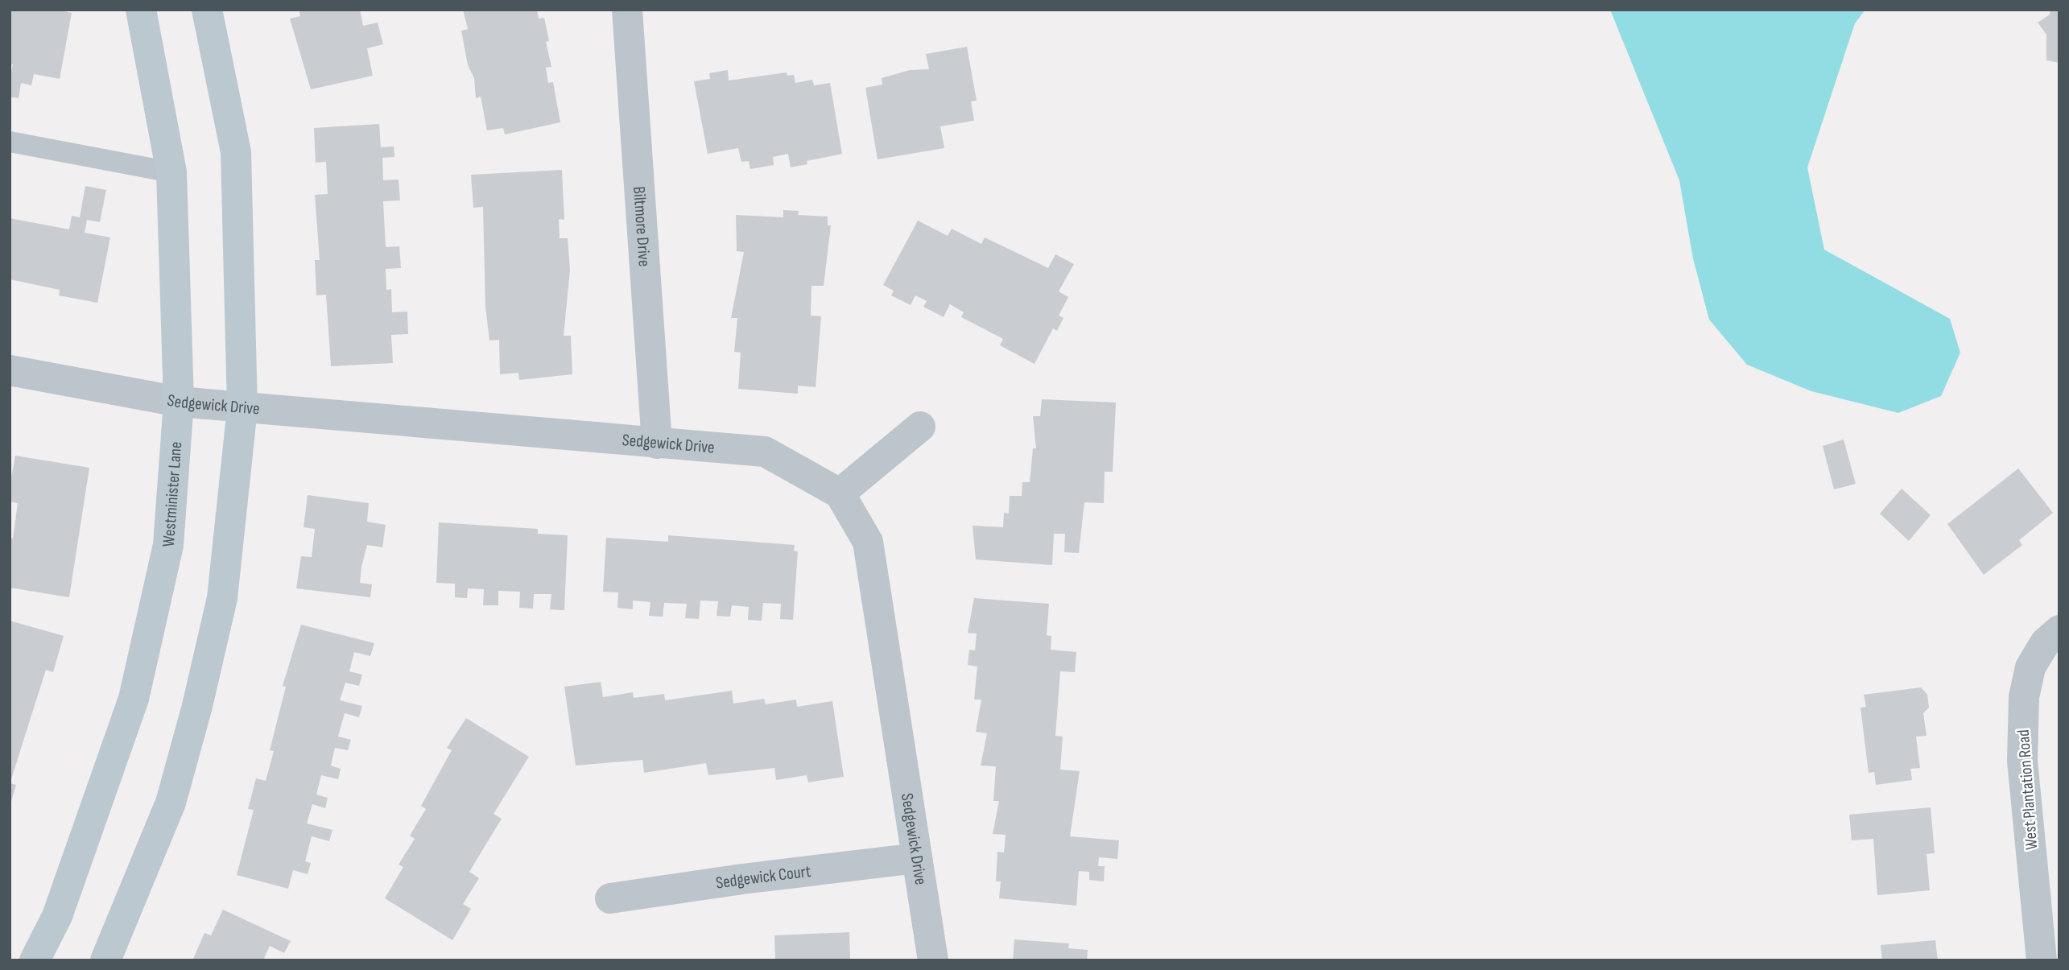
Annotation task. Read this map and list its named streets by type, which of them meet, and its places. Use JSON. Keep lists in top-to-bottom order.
{
  "streets": {
    "street": [
      "Biltmore Drive",
      "Sedgewick Drive",
      "Westminister Lane",
      "West Plantation Road",
      "Sedgewick Court"
    ]
  },
  "crossings": [
    ["Biltmore Drive", "Sedgewick Drive"],
    ["Sedgewick Drive", "Westminister Lane"],
    ["Sedgewick Drive", "Sedgewick Court"]
  ]
}
